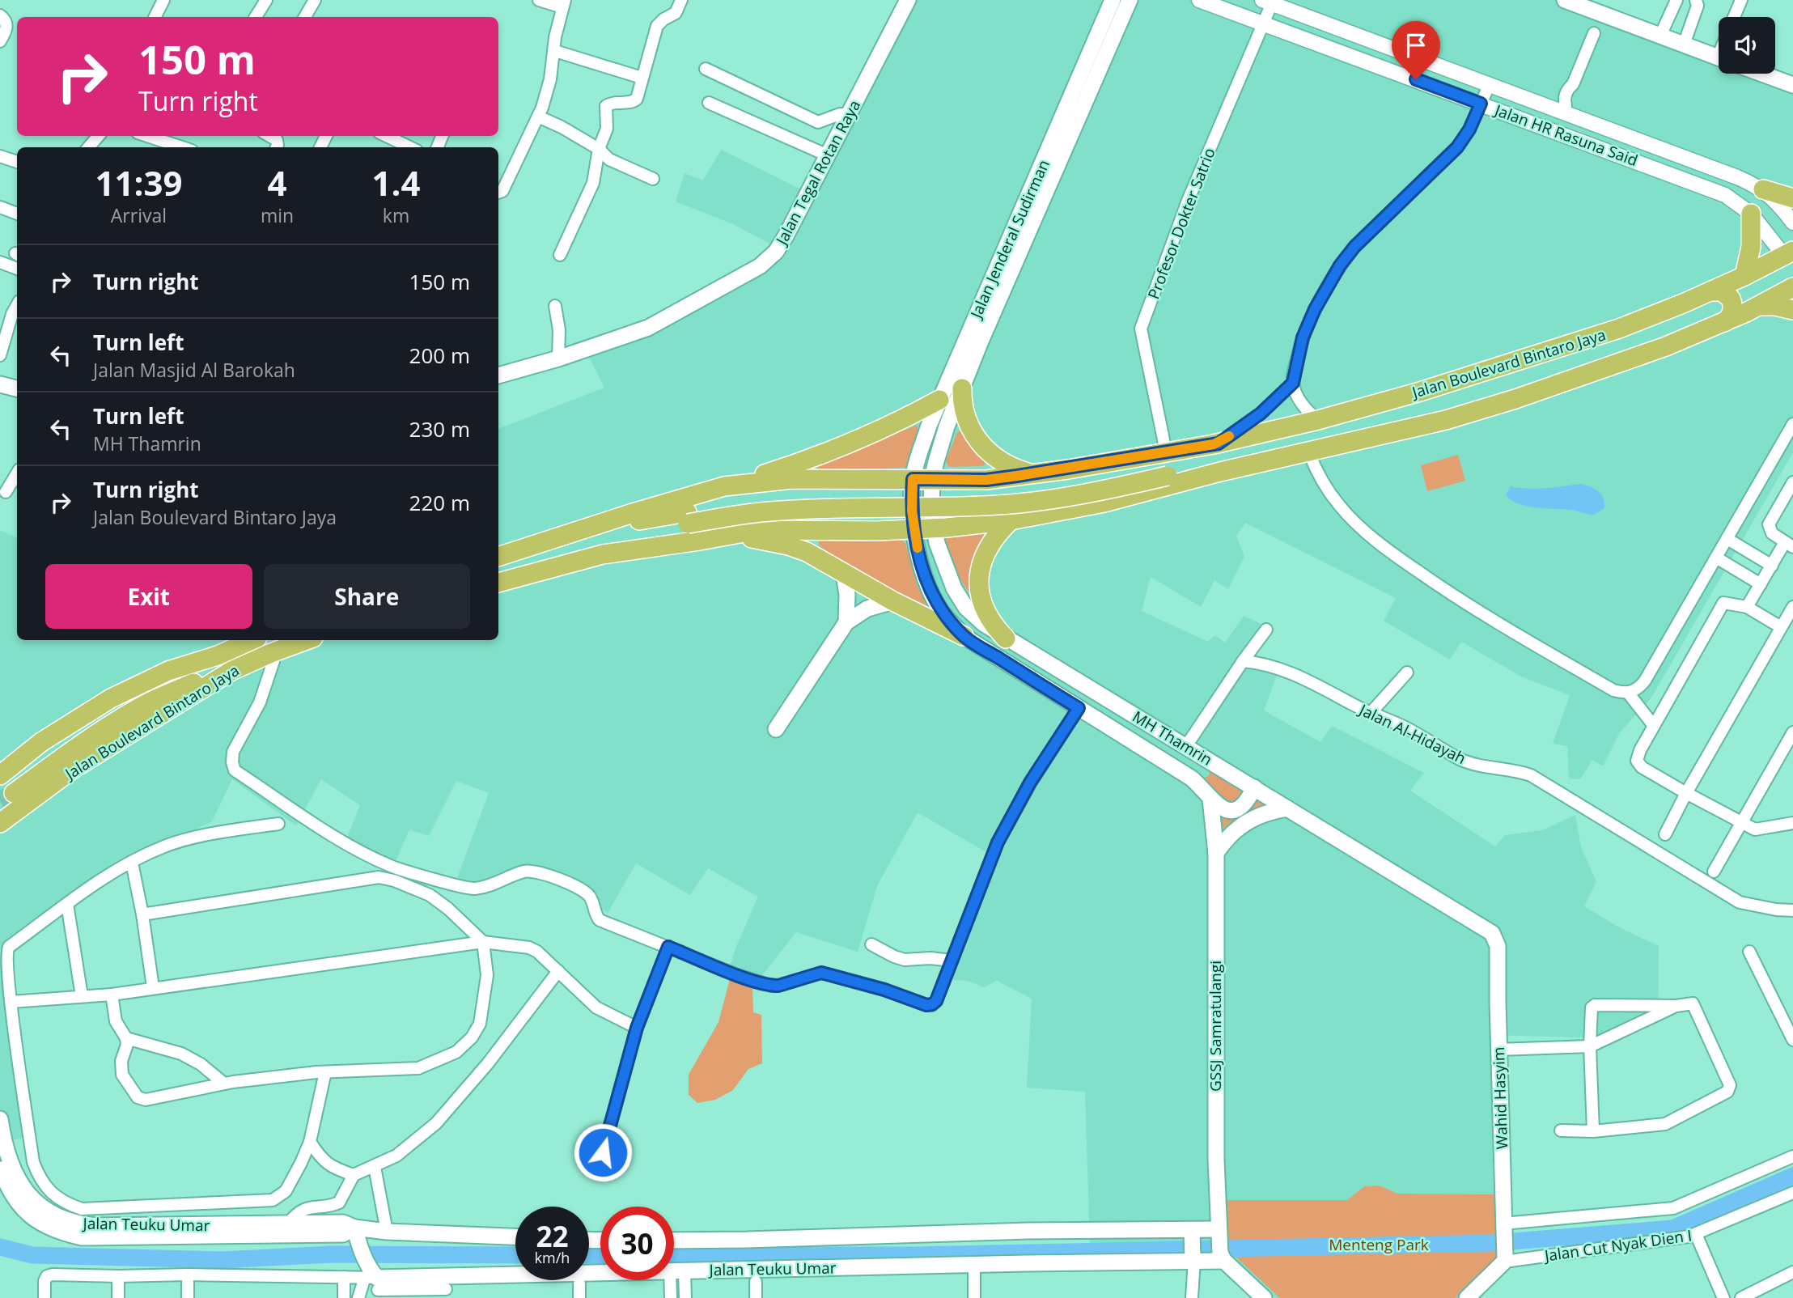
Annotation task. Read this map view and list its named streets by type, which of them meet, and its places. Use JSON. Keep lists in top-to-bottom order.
{
  "streets": {
    "main road": [
      "Jalan Tegal Rotan Raya",
      "Jalan Jenderal Sudirman",
      "Jalan Boulevard Bintaro Jaya",
      "MH Thamrin",
      "GSSJ Samratulangi",
      "Wahid Hasyim",
      "Jalan Teuku Umar"
    ],
    "street": [
      "Jalan HR Rasuna Said",
      "Profesor Dokter Satrio",
      "Jalan Al-Hidayah",
      "Jalan Cut Nyak Dien I"
    ]
  },
  "crossings": [
    ["Jalan HR Rasuna Said", "Profesor Dokter Satrio"],
    ["Jalan HR Rasuna Said", "Jalan Boulevard Bintaro Jaya"],
    ["Profesor Dokter Satrio", "Jalan Boulevard Bintaro Jaya"],
    ["Jalan Jenderal Sudirman", "Jalan Boulevard Bintaro Jaya"],
    ["Jalan Jenderal Sudirman", "MH Thamrin"],
    ["Jalan Boulevard Bintaro Jaya", "MH Thamrin"],
    ["MH Thamrin", "GSSJ Samratulangi"],
    ["MH Thamrin", "Wahid Hasyim"],
    ["GSSJ Samratulangi", "Jalan Teuku Umar"],
    ["Wahid Hasyim", "Jalan Cut Nyak Dien I"]
  ],
  "parks": ["Menteng Park"],
  "page": {
    "turn": ["150 m", "Turn right"],
    "eta": [
      "11:39",
      "Arrival",
      "4",
      "min",
      "1.4",
      "km"
    ],
    "list": [
      {
        "name": "Turn right",
        "value": "150 m"
      },
      {
        "name": "Turn left",
        "note": "Jalan Masjid Al Barokah",
        "value": "200 m"
      },
      {
        "name": "Turn left",
        "note": "MH Thamrin",
        "value": "230 m"
      },
      {
        "name": "Turn right",
        "note": "Jalan Boulevard Bintaro Jaya",
        "value": "220 m"
      }
    ],
    "buttons": ["Exit", "Share"],
    "speed": "22 km/h",
    "limit": "30"
  }
}
